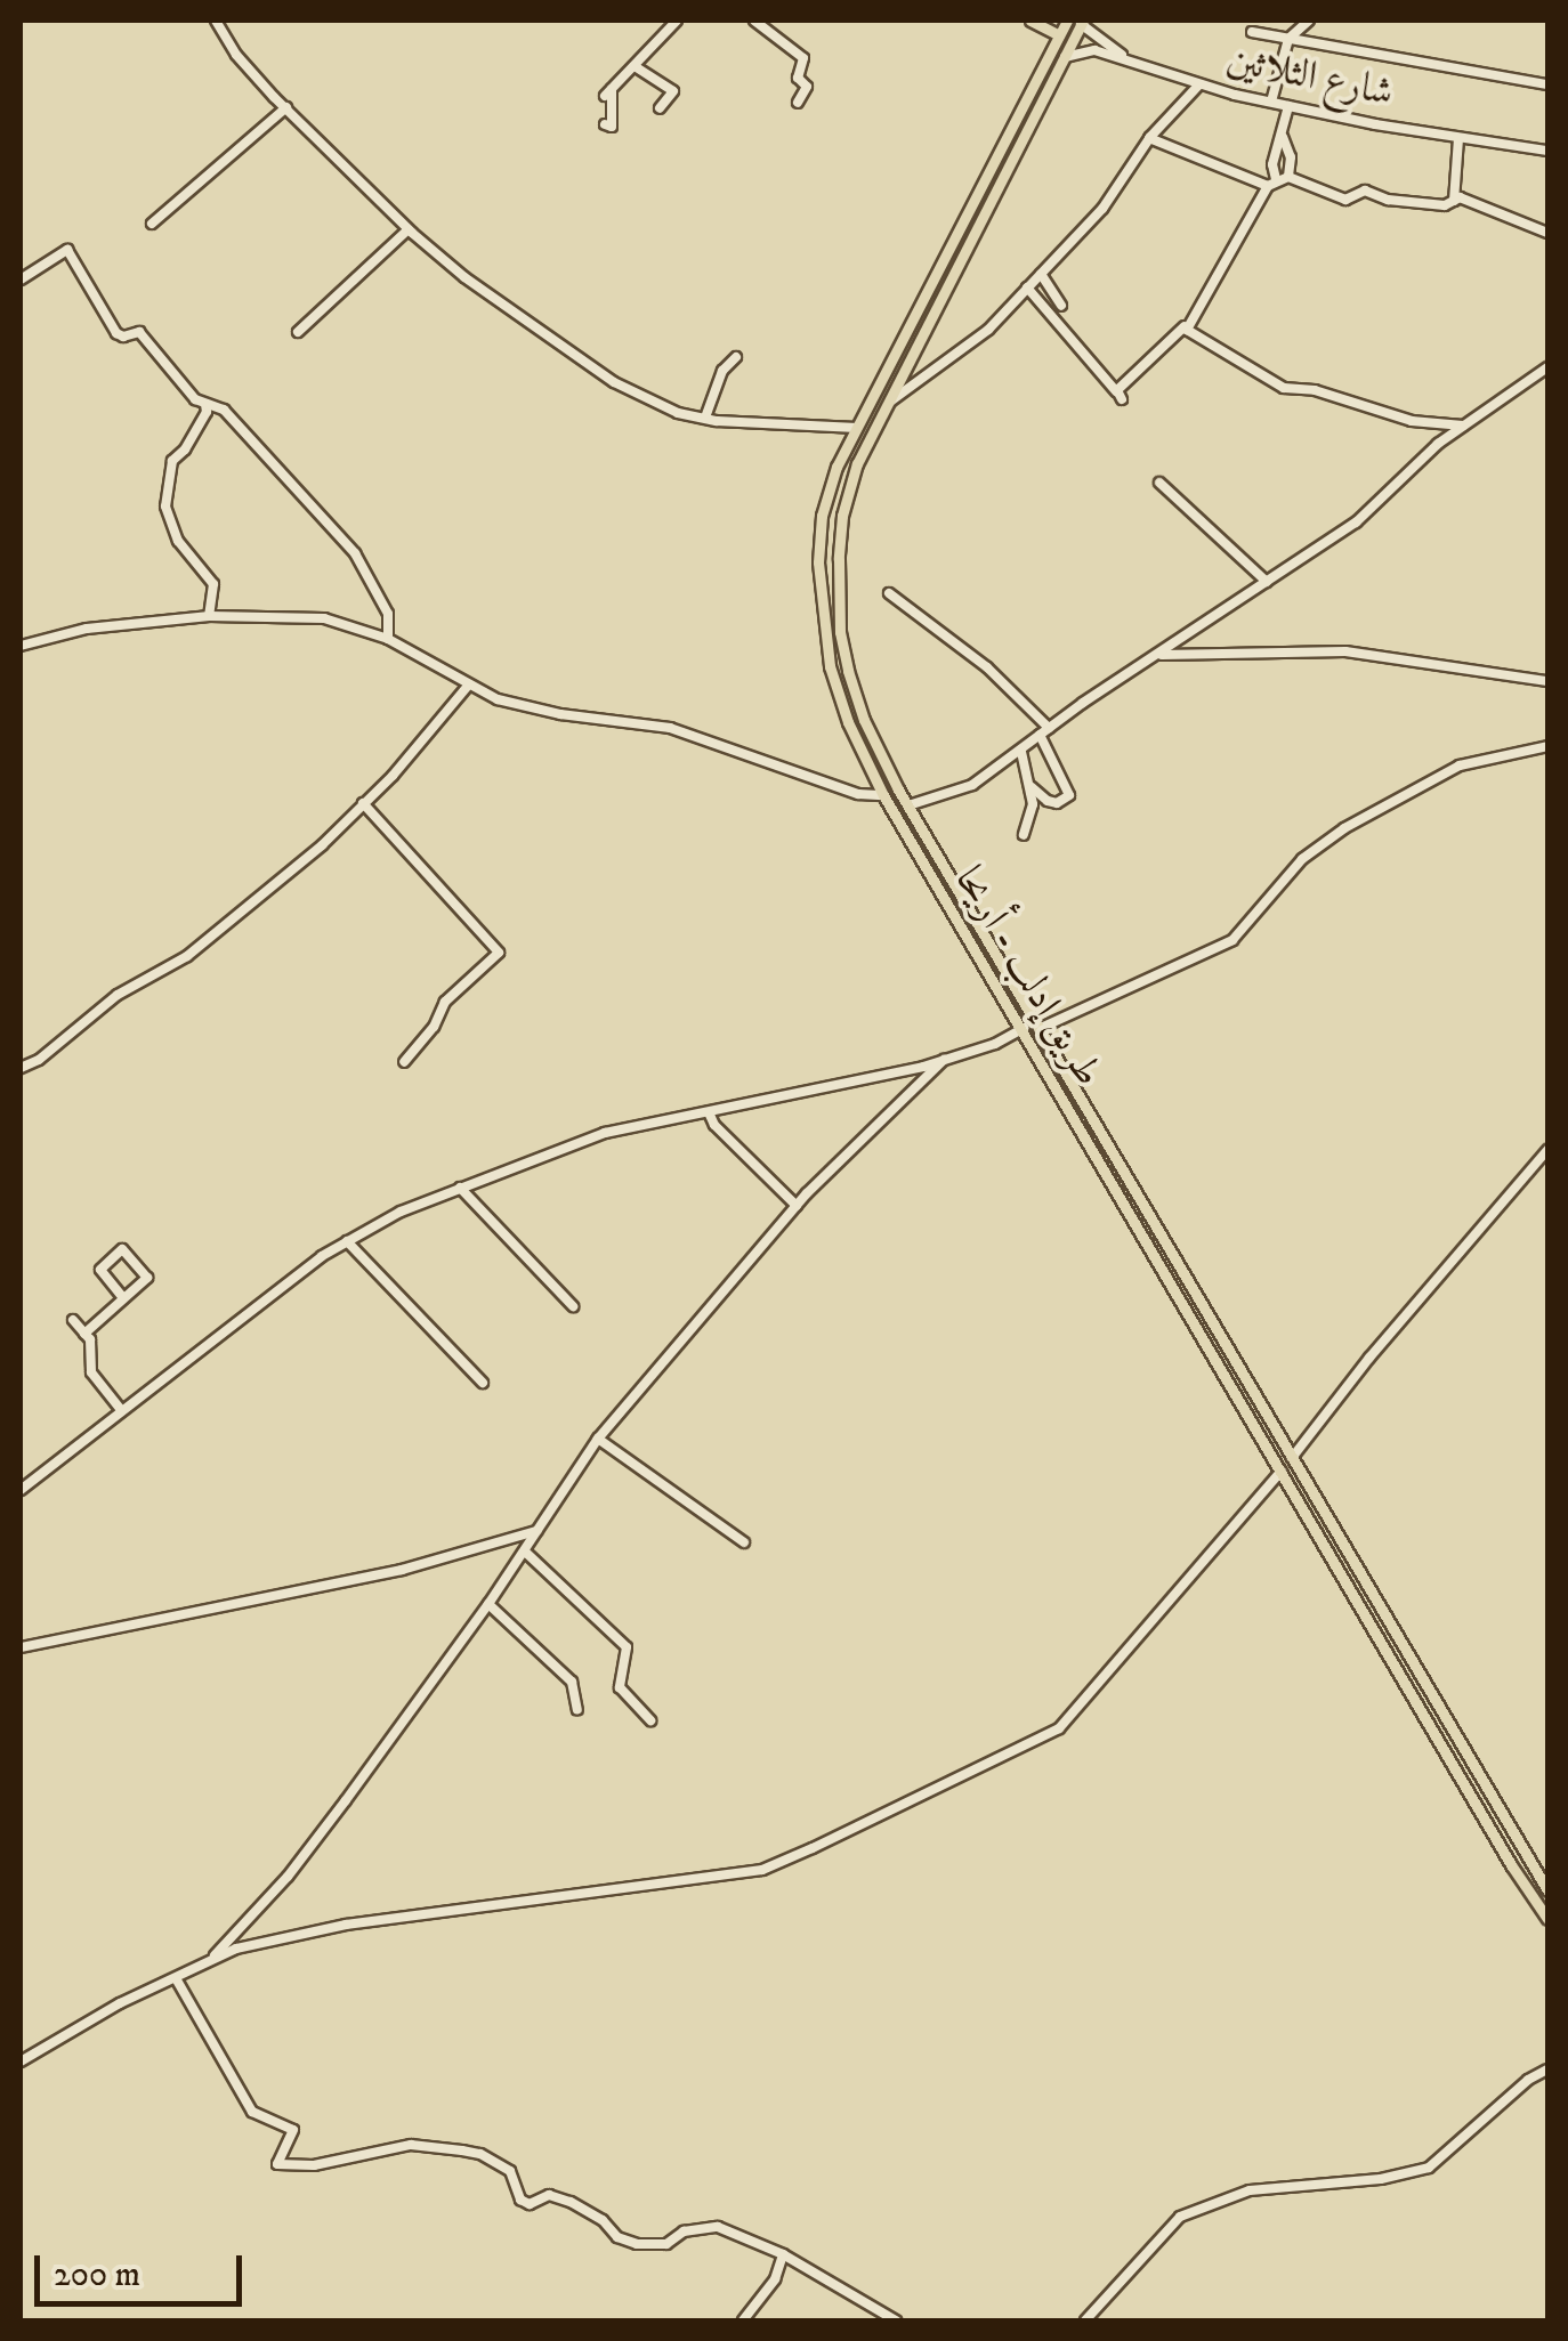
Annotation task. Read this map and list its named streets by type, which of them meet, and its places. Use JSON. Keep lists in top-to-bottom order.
{
  "streets": {
    "main road": ["طريق إدلب - أريحا"],
    "street": ["شارع الثلاثين"]
  },
  "crossings": [
    ["شارع الثلاثين", "طريق إدلب - أريحا"]
  ],
  "scale_bar": "200 m"
}
